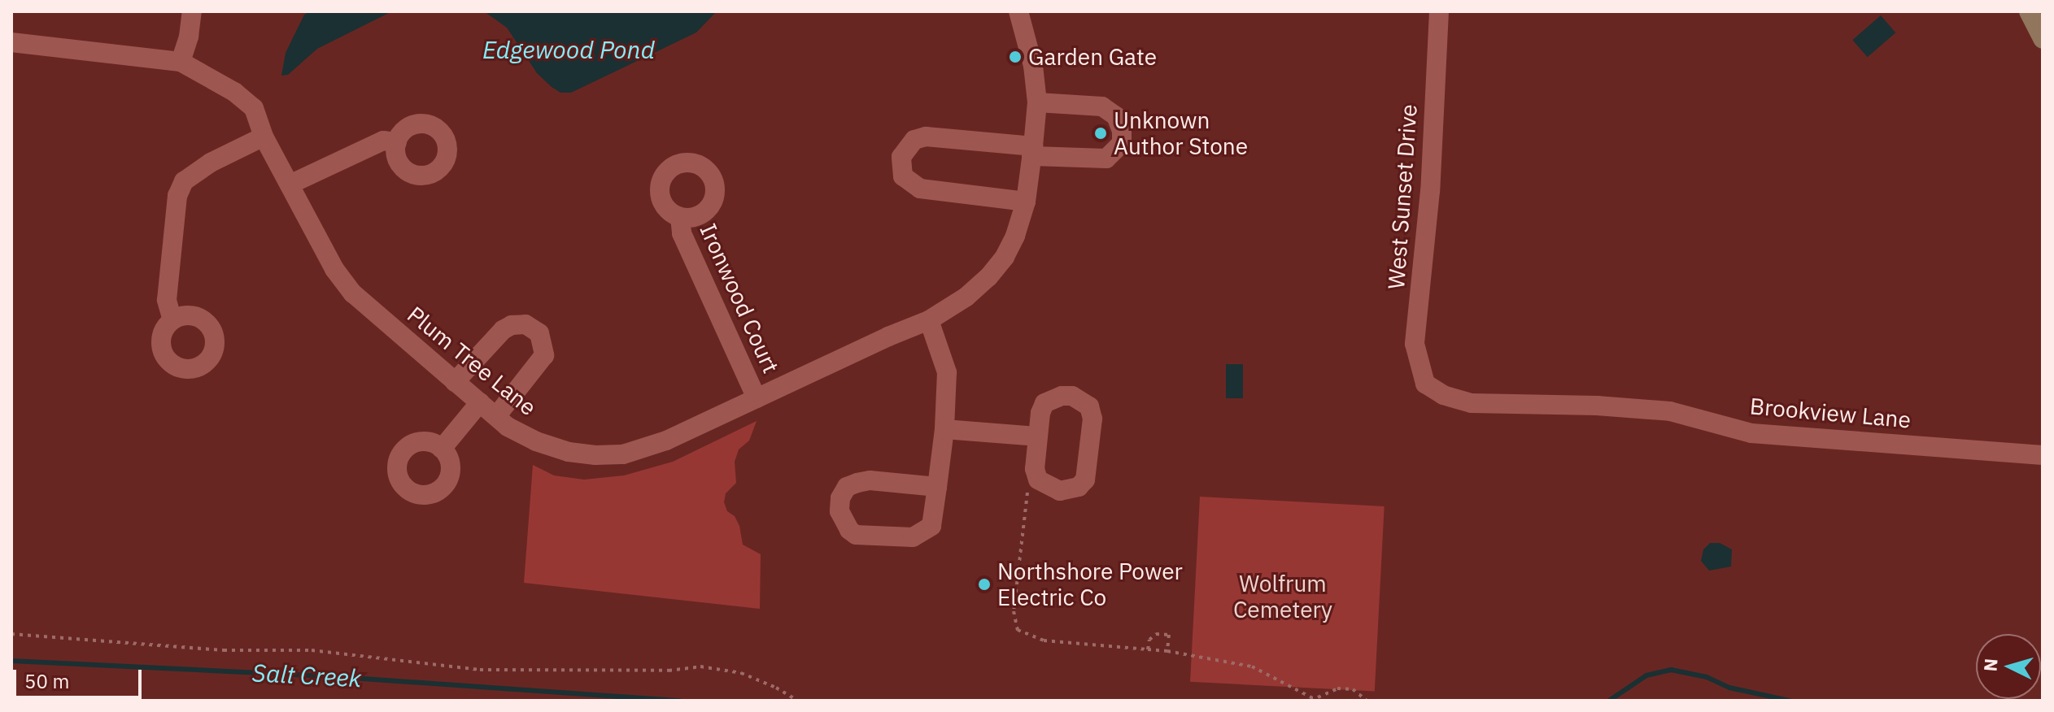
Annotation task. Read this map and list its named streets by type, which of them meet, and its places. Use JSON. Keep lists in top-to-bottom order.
{
  "streets": {
    "street": [
      "West Sunset Drive",
      "Ironwood Court",
      "Plum Tree Lane",
      "Brookview Lane"
    ]
  },
  "crossings": [
    ["West Sunset Drive", "Brookview Lane"],
    ["Ironwood Court", "Plum Tree Lane"]
  ],
  "water": ["Edgewood Pond", "Salt Creek"],
  "parks": ["Wolfrum Cemetery"],
  "places": ["Garden Gate", "Unknown Author Stone", "Northshore Power Electric Co"],
  "scale_bar": "50 m",
  "north": "left"
}
